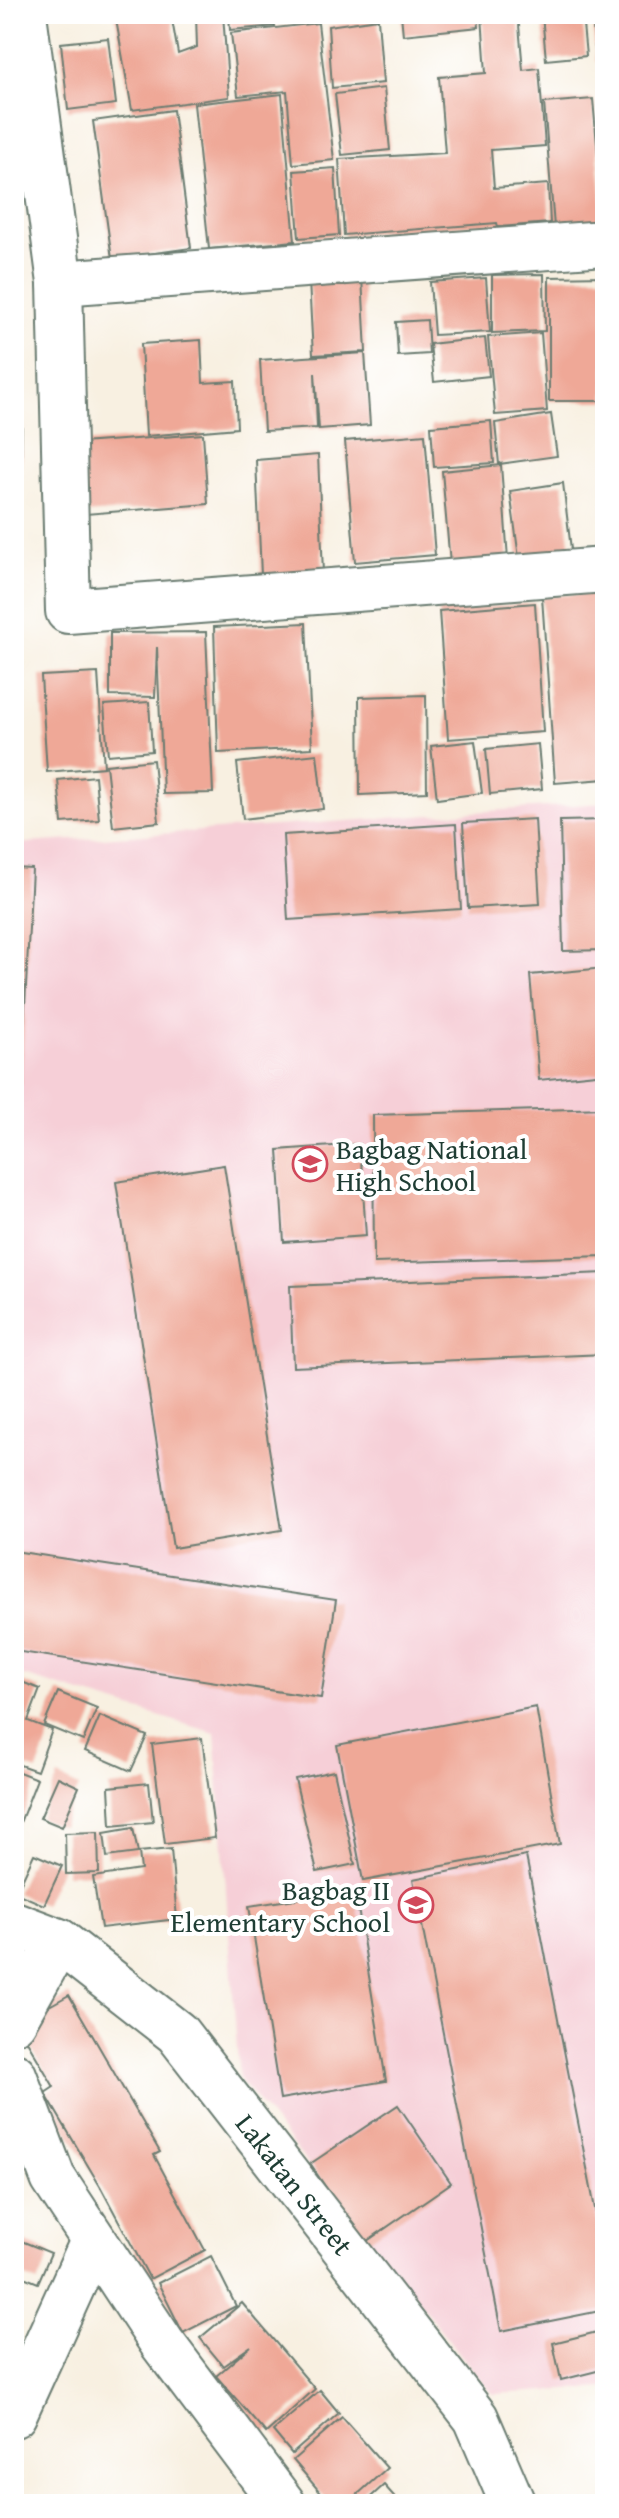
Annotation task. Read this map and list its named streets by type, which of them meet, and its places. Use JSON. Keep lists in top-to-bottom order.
{
  "streets": {
    "street": ["Lakatan Street"]
  },
  "places": {
    "school or university": ["Bagbag National High School", "Bagbag II Elementary School"]
  }
}
